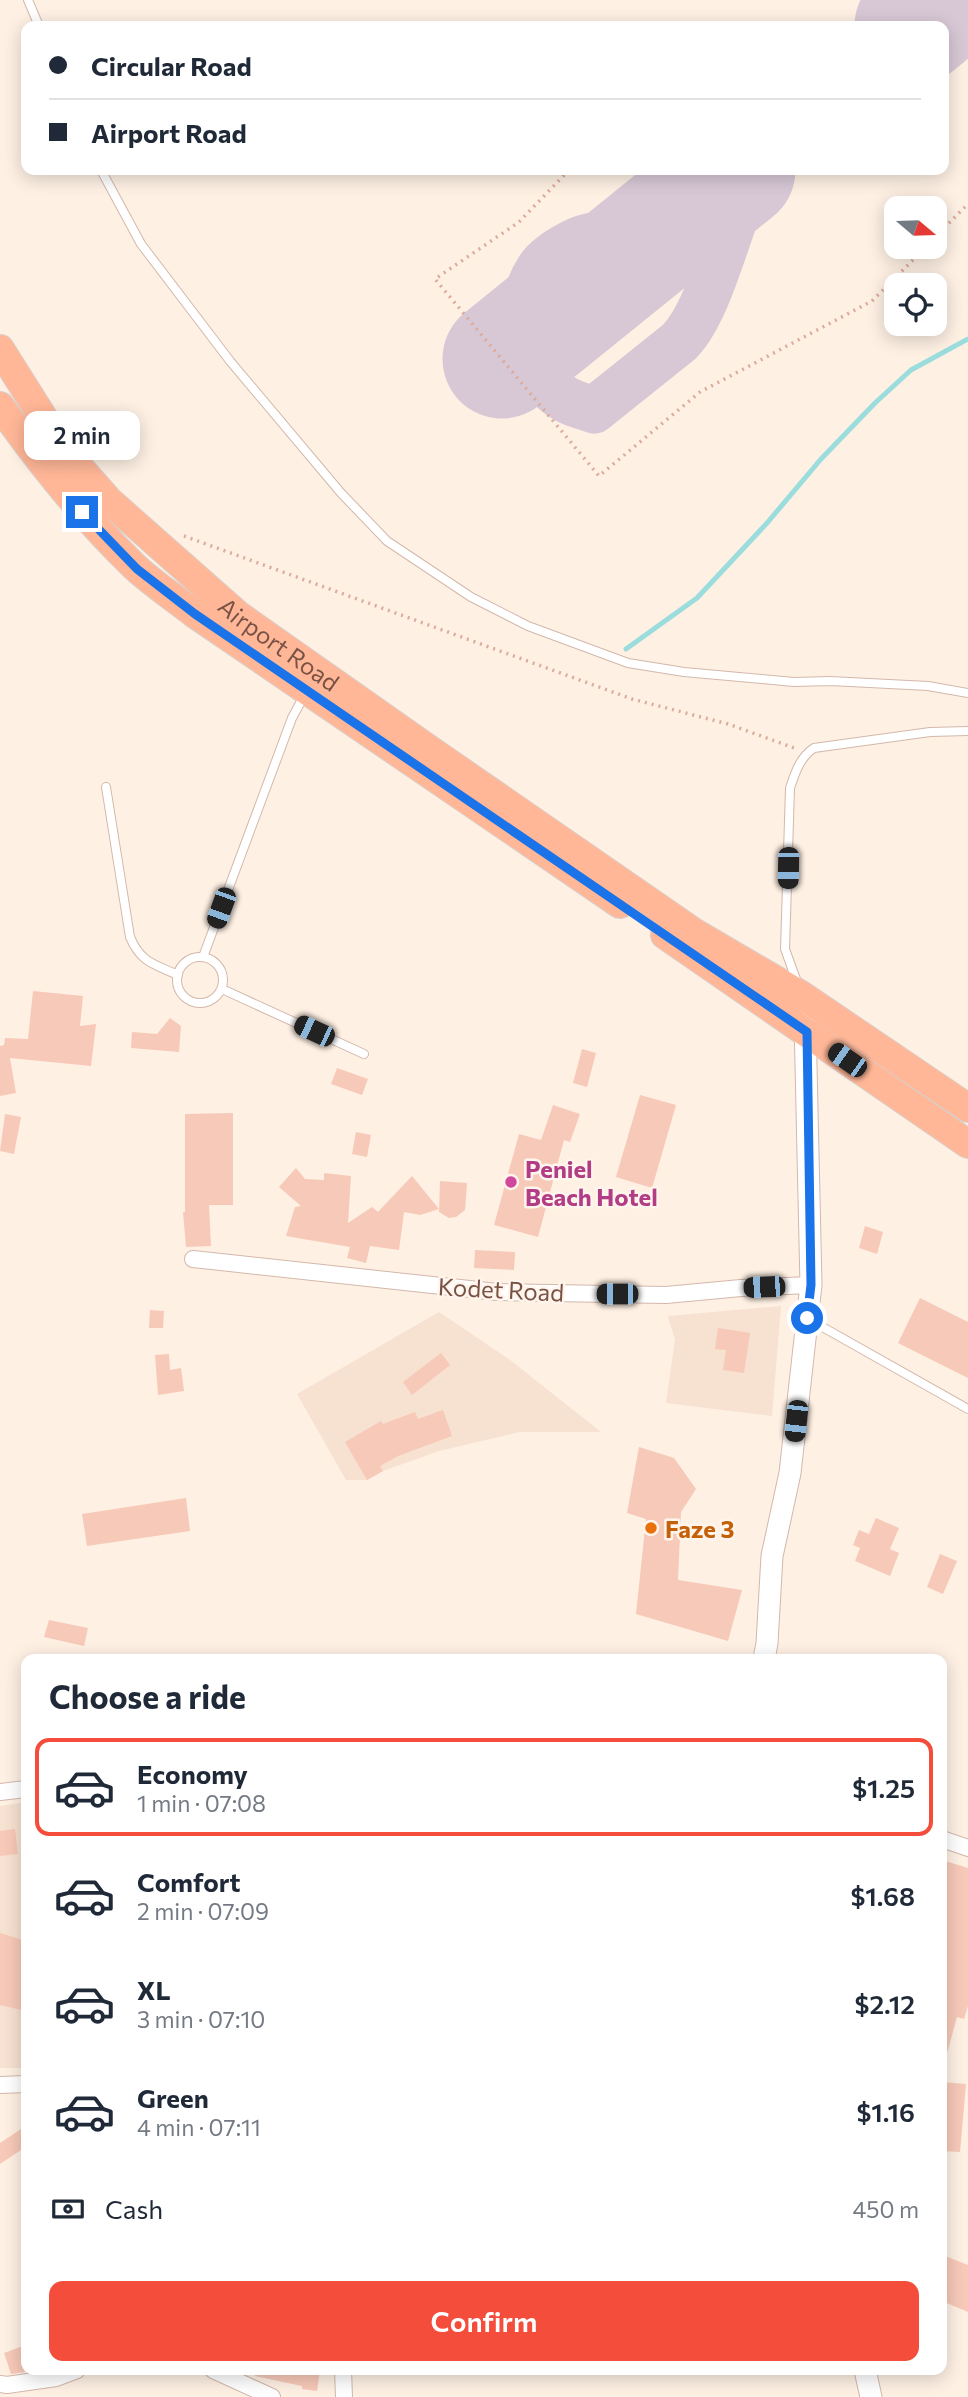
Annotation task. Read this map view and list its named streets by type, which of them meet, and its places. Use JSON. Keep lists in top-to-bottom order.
{
  "streets": {
    "highway": ["Airport Road"],
    "street": ["Kodet Road"]
  },
  "places": ["Peniel Beach Hotel", "Faze 3"],
  "north": "right",
  "page": {
    "banner": ["Circular Road", "Airport Road"],
    "bubble": "2 min",
    "heading": "Choose a ride",
    "list": [
      {
        "name": "Economy",
        "note": "1 min · 07:08",
        "value": "$1.25"
      },
      {
        "name": "Comfort",
        "note": "2 min · 07:09",
        "value": "$1.68"
      },
      {
        "name": "XL",
        "note": "3 min · 07:10",
        "value": "$2.12"
      },
      {
        "name": "Green",
        "note": "4 min · 07:11",
        "value": "$1.16"
      }
    ],
    "pay": ["Cash", "450 m"],
    "buttons": "Confirm"
  }
}
